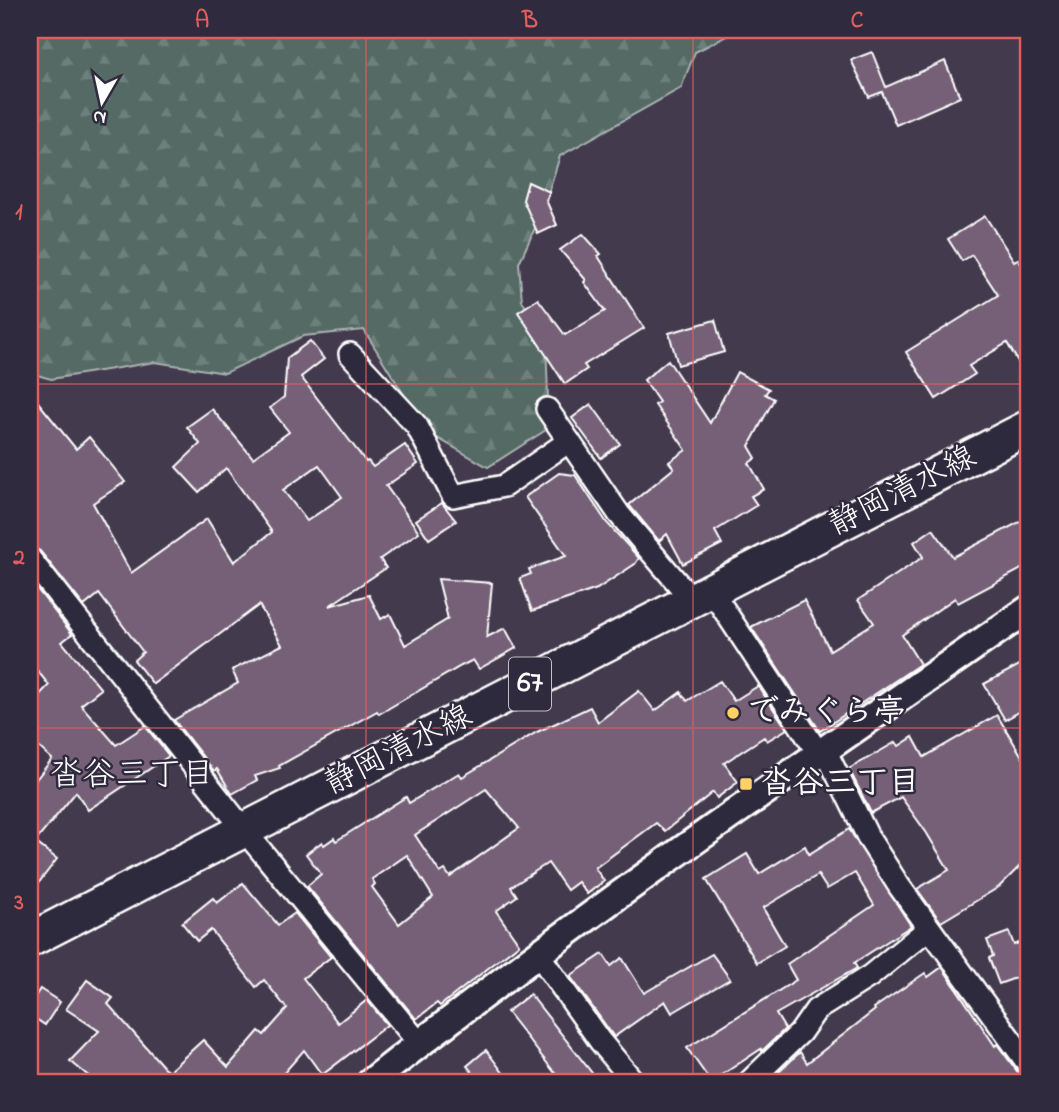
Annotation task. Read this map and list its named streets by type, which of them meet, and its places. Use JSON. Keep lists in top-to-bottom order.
{
  "streets": {
    "main road": ["静岡清水線", "67"]
  },
  "districts": ["沓谷三丁目"],
  "places": {
    "other": ["でみぐら亭"],
    "transit": ["沓谷三丁目"]
  },
  "north": "bottom",
  "grid": {
    "columns": ["A", "B", "C"],
    "rows": ["1", "2", "3"]
  }
}
